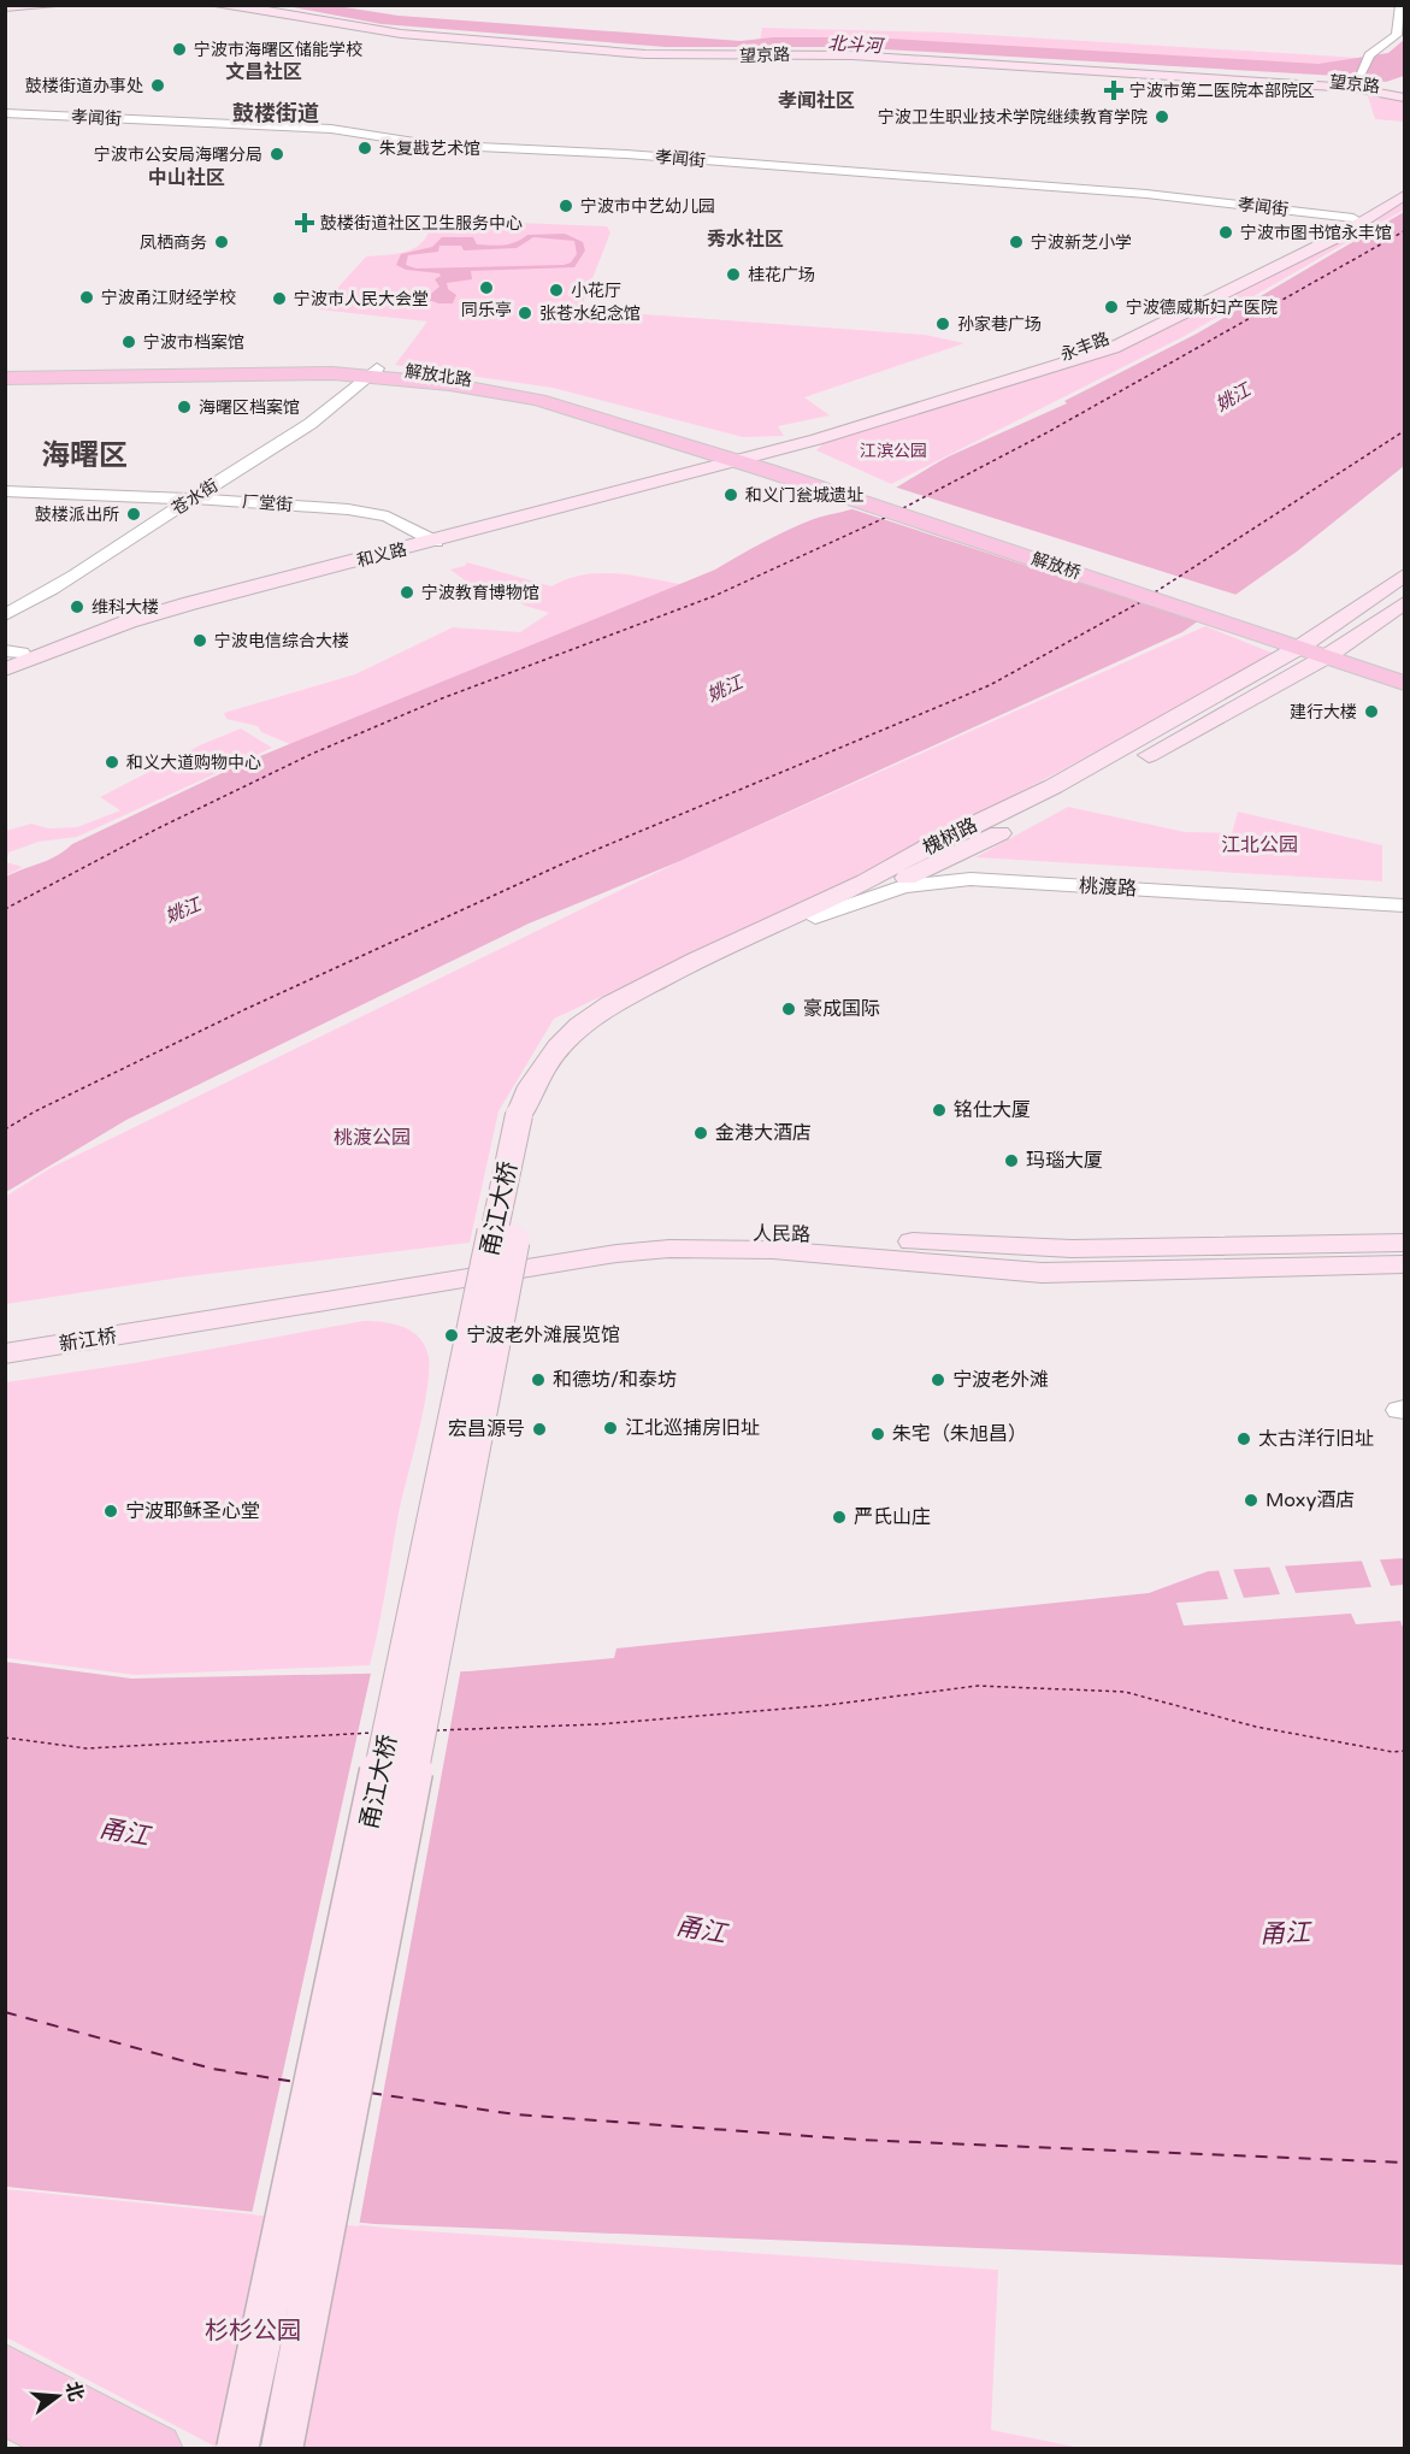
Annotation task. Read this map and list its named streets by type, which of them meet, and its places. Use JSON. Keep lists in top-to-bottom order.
{
  "streets": {
    "main road": [
      "望京路",
      "永丰路",
      "解放北路",
      "和义路",
      "解放桥",
      "槐树路",
      "甬江大桥",
      "人民路",
      "新江桥"
    ],
    "street": [
      "孝闻街",
      "苍水街",
      "厂堂街",
      "桃渡路"
    ]
  },
  "crossings": [
    ["孝闻街", "永丰路"],
    ["永丰路", "解放北路"],
    ["永丰路", "和义路"],
    ["解放北路", "苍水街"],
    ["解放北路", "和义路"],
    ["解放北路", "解放桥"],
    ["苍水街", "厂堂街"],
    ["厂堂街", "和义路"],
    ["解放桥", "槐树路"],
    ["槐树路", "桃渡路"],
    ["槐树路", "甬江大桥"],
    ["人民路", "新江桥"]
  ],
  "districts": [
    "文昌社区",
    "孝闻社区",
    "鼓楼街道",
    "中山社区",
    "秀水社区",
    "海曙区"
  ],
  "water": ["北斗河", "姚江", "甬江"],
  "parks": [
    "江滨公园",
    "江北公园",
    "桃渡公园",
    "杉杉公园"
  ],
  "places": {
    "other": [
      "宁波市海曙区储能学校",
      "鼓楼街道办事处",
      "宁波卫生职业技术学院继续教育学院",
      "朱复戡艺术馆",
      "宁波市公安局海曙分局",
      "宁波市中艺幼儿园",
      "宁波市图书馆永丰馆",
      "凤栖商务",
      "宁波新芝小学",
      "桂花广场",
      "同乐亭",
      "小花厅",
      "宁波甬江财经学校",
      "宁波市人民大会堂",
      "宁波德威斯妇产医院",
      "张苍水纪念馆",
      "孙家巷广场",
      "宁波市档案馆",
      "海曙区档案馆",
      "和义门瓮城遗址",
      "鼓楼派出所",
      "宁波教育博物馆",
      "维科大楼",
      "宁波电信综合大楼",
      "建行大楼",
      "和义大道购物中心",
      "豪成国际",
      "铭仕大厦",
      "金港大酒店",
      "玛瑙大厦",
      "宁波老外滩展览馆",
      "和德坊/和泰坊",
      "宁波老外滩",
      "江北巡捕房旧址",
      "宏昌源号",
      "朱宅（朱旭昌）",
      "太古洋行旧址",
      "Moxy酒店",
      "宁波耶稣圣心堂",
      "严氏山庄"
    ],
    "health": ["宁波市第二医院本部院区", "鼓楼街道社区卫生服务中心"]
  },
  "north": "right"
}
